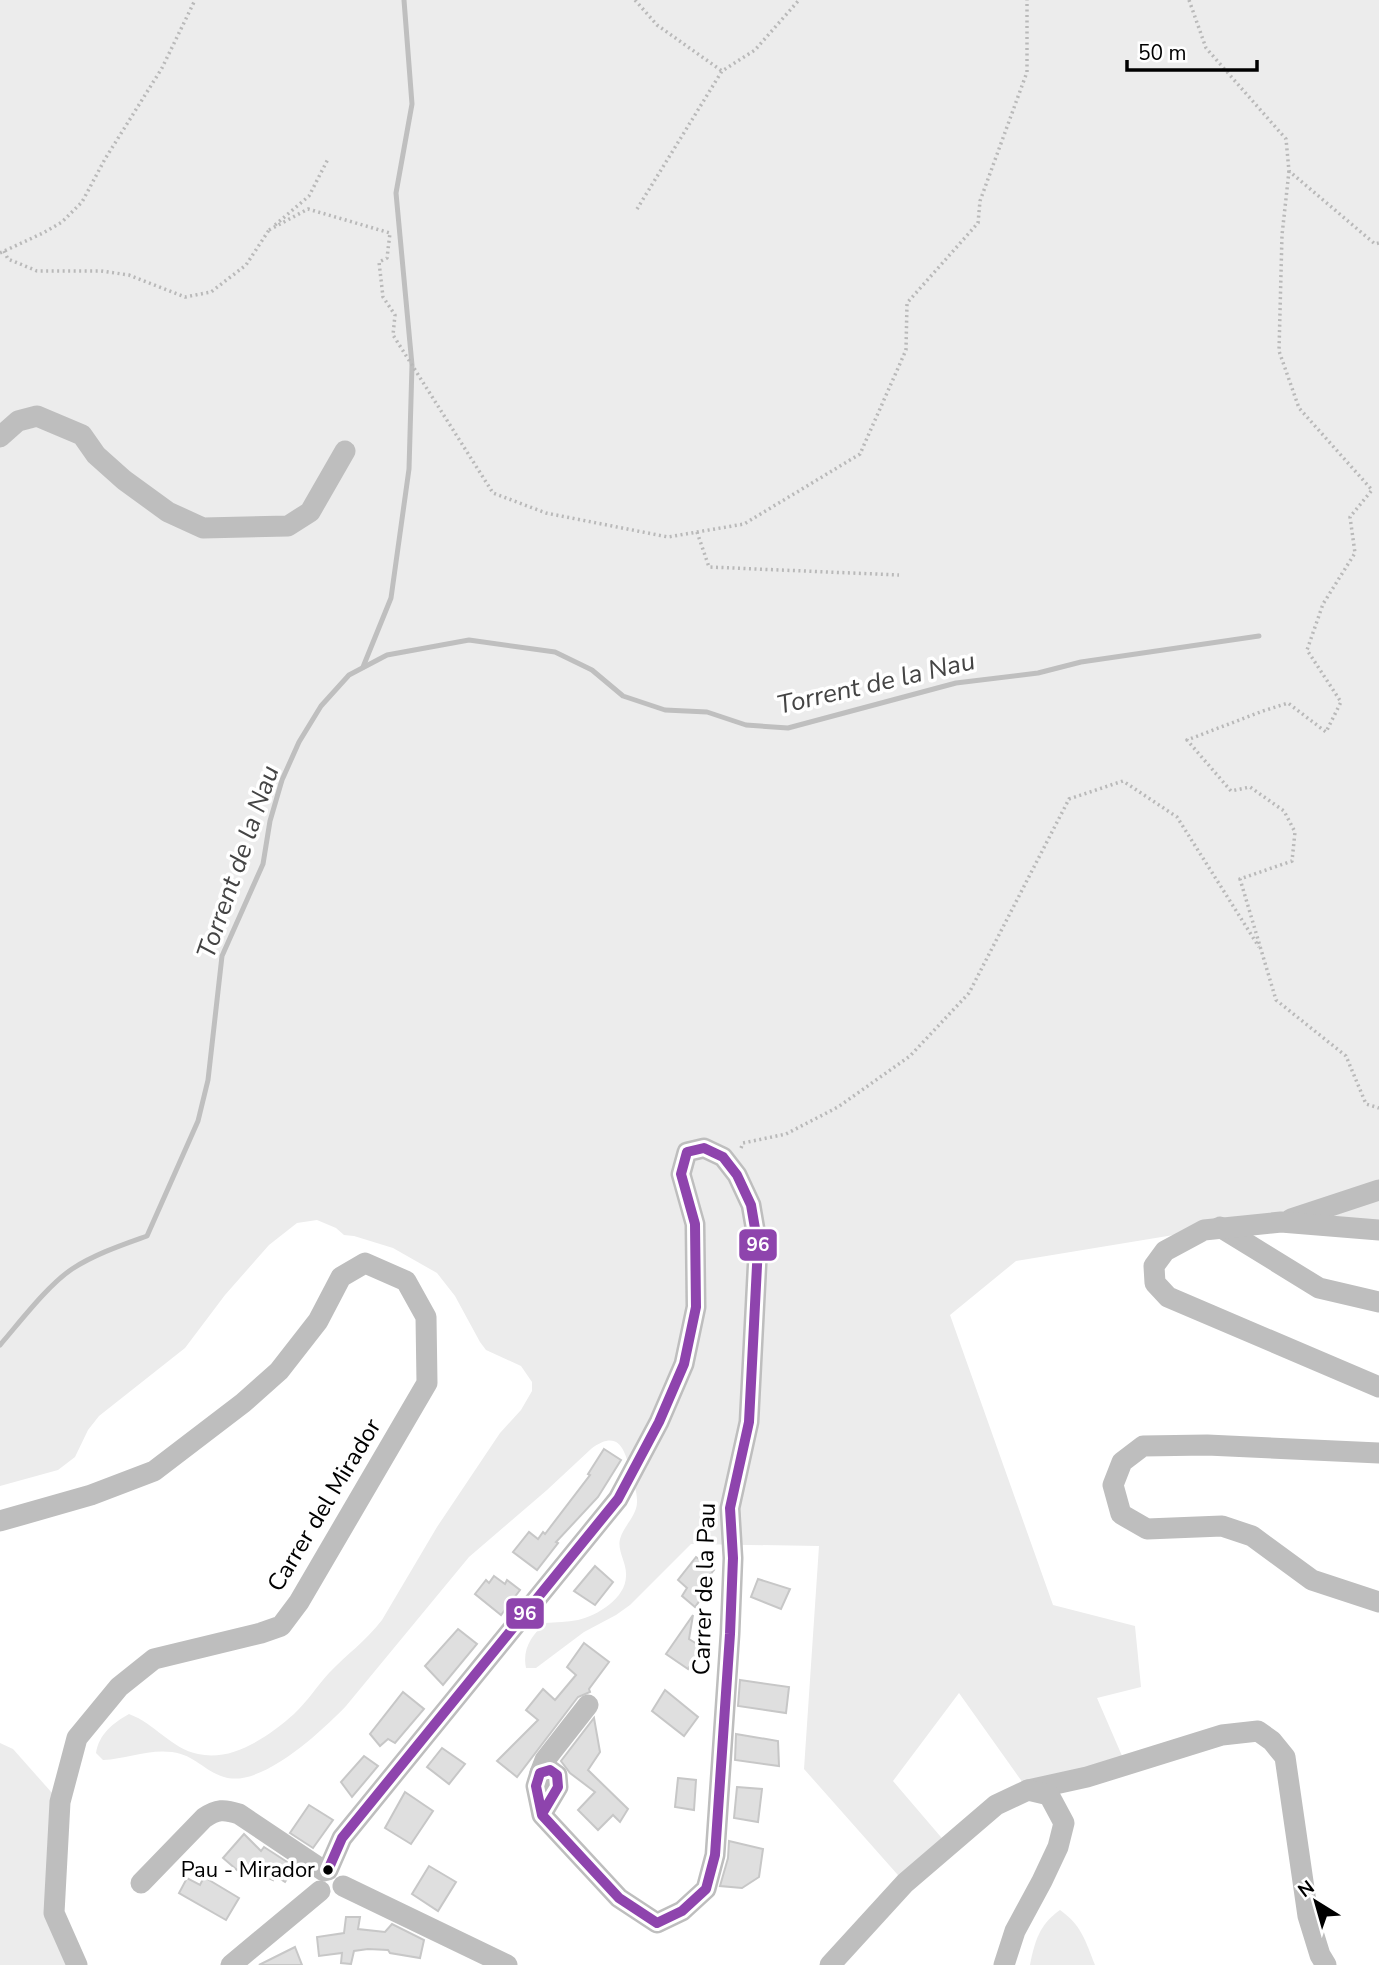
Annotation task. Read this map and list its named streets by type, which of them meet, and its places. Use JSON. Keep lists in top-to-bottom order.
{
  "streets": {
    "street": ["Carrer del Mirador", "Carrer de la Pau"]
  },
  "water": ["Torrent de la Nau"],
  "places": ["Pau - Mirador"],
  "lines": ["transit line 96"],
  "scale_bar": "50 m",
  "north": "top left"
}
